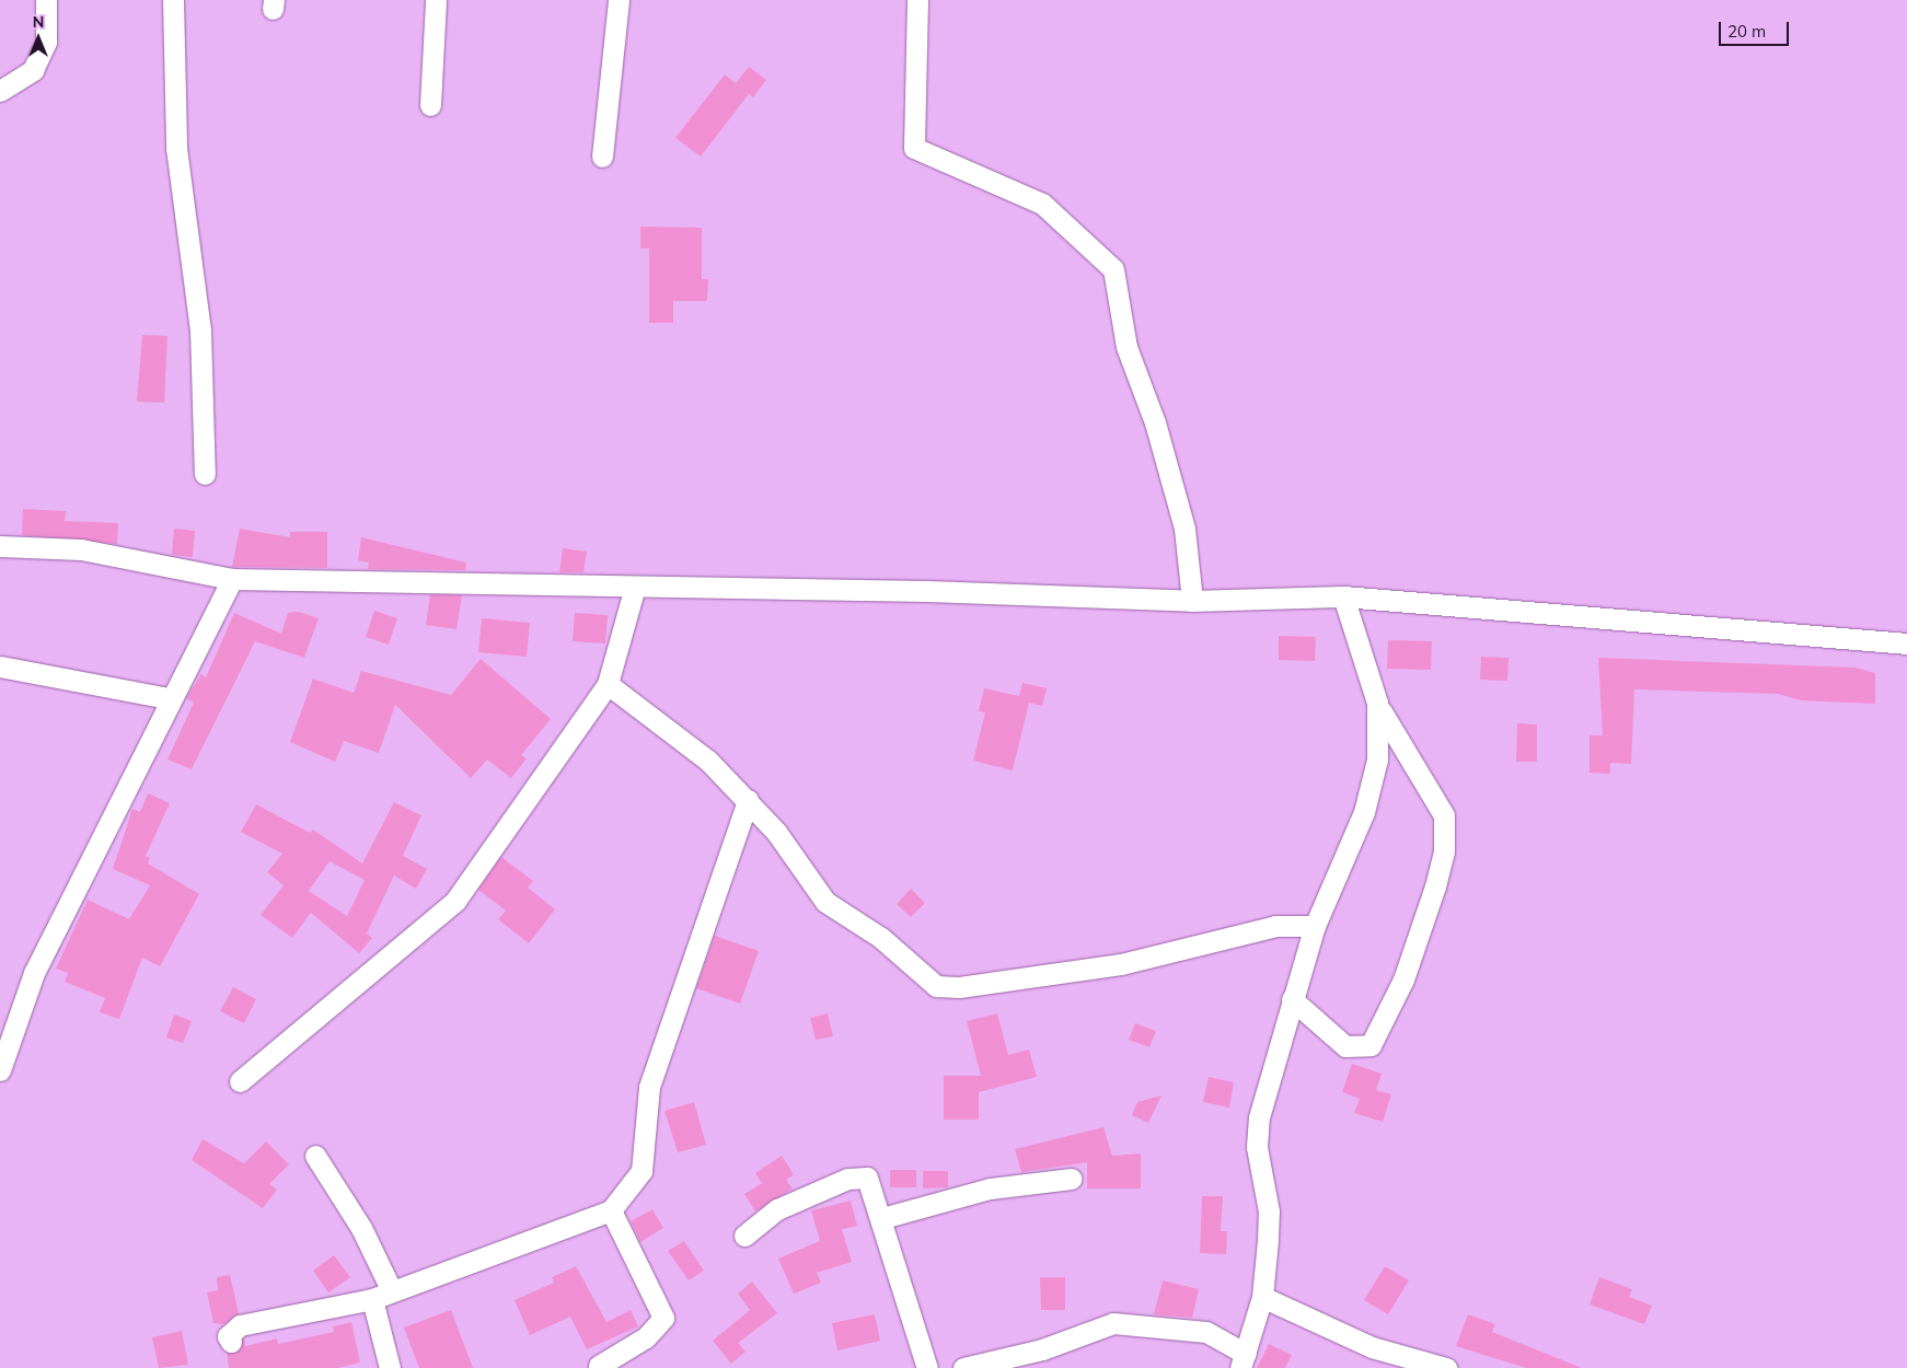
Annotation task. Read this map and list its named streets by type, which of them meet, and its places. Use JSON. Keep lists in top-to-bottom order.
{
  "scale_bar": "20 m",
  "north": "top"
}
